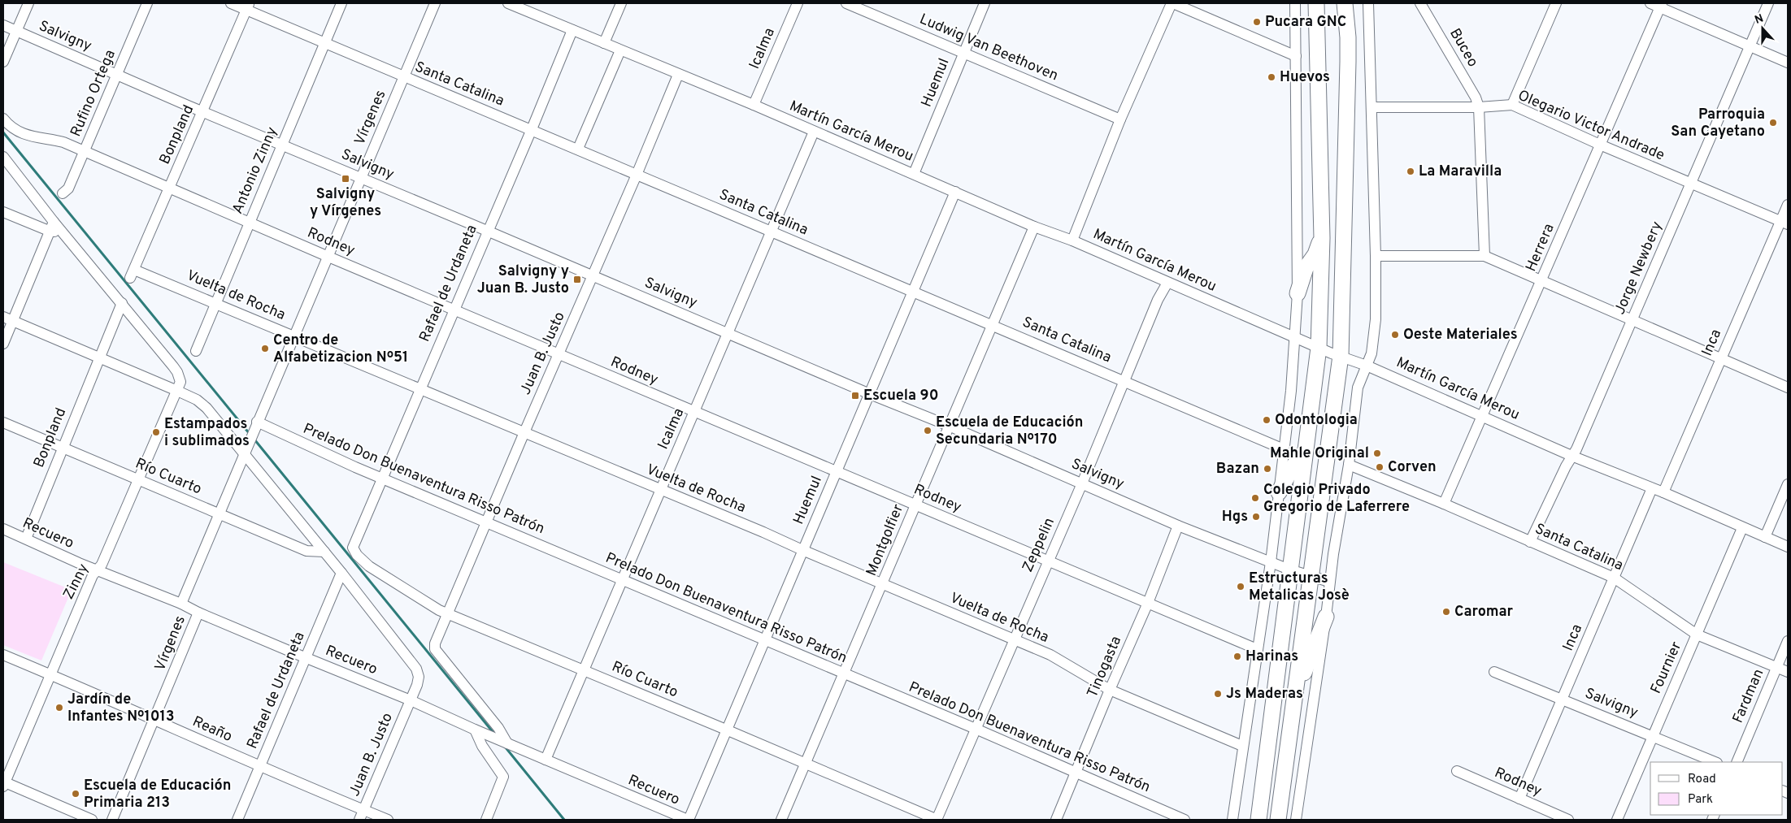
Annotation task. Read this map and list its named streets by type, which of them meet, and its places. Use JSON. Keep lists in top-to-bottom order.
{
  "streets": {
    "street": [
      "Salvigny",
      "Ludwig Van Beethoven",
      "Buceo",
      "Icalma",
      "Huemul",
      "Santa Catalina",
      "Rufino Ortega",
      "Vírgenes",
      "Olegario Victor Andrade",
      "Martín García Merou",
      "Bonpland",
      "Antonio Zinny",
      "Rodney",
      "Herrera",
      "Jorge Newbery",
      "Rafael de Urdaneta",
      "Vuelta de Rocha",
      "Inca",
      "Juan B. Justo",
      "Río Cuarto",
      "Prelado Don Buenaventura Risso Patrón",
      "Recuero",
      "Montgolfier",
      "Zeppelin",
      "Zinny",
      "Tinogasta",
      "Fournier",
      "Fardman",
      "Reaño"
    ]
  },
  "crossings": [
    ["Salvigny", "Icalma"],
    ["Salvigny", "Huemul"],
    ["Salvigny", "Rufino Ortega"],
    ["Salvigny", "Vírgenes"],
    ["Salvigny", "Bonpland"],
    ["Salvigny", "Antonio Zinny"],
    ["Salvigny", "Rafael de Urdaneta"],
    ["Salvigny", "Inca"],
    ["Salvigny", "Juan B. Justo"],
    ["Salvigny", "Montgolfier"],
    ["Salvigny", "Zeppelin"],
    ["Salvigny", "Tinogasta"],
    ["Salvigny", "Fournier"],
    ["Ludwig Van Beethoven", "Huemul"],
    ["Buceo", "Olegario Victor Andrade"],
    ["Icalma", "Santa Catalina"],
    ["Icalma", "Martín García Merou"],
    ["Icalma", "Rodney"],
    ["Icalma", "Vuelta de Rocha"],
    ["Icalma", "Río Cuarto"],
    ["Icalma", "Prelado Don Buenaventura Risso Patrón"],
    ["Icalma", "Recuero"],
    ["Huemul", "Santa Catalina"],
    ["Huemul", "Martín García Merou"],
    ["Huemul", "Rodney"],
    ["Huemul", "Vuelta de Rocha"],
    ["Huemul", "Río Cuarto"],
    ["Huemul", "Prelado Don Buenaventura Risso Patrón"],
    ["Huemul", "Recuero"],
    ["Santa Catalina", "Vírgenes"],
    ["Santa Catalina", "Bonpland"],
    ["Santa Catalina", "Antonio Zinny"],
    ["Santa Catalina", "Herrera"],
    ["Santa Catalina", "Jorge Newbery"],
    ["Santa Catalina", "Rafael de Urdaneta"],
    ["Santa Catalina", "Inca"],
    ["Santa Catalina", "Juan B. Justo"],
    ["Santa Catalina", "Montgolfier"],
    ["Santa Catalina", "Zeppelin"],
    ["Santa Catalina", "Fournier"],
    ["Santa Catalina", "Fardman"],
    ["Rufino Ortega", "Rodney"],
    ["Vírgenes", "Rodney"],
    ["Vírgenes", "Vuelta de Rocha"],
    ["Vírgenes", "Juan B. Justo"],
    ["Vírgenes", "Río Cuarto"],
    ["Vírgenes", "Prelado Don Buenaventura Risso Patrón"],
    ["Vírgenes", "Recuero"],
    ["Vírgenes", "Reaño"],
    ["Olegario Victor Andrade", "Herrera"],
    ["Olegario Victor Andrade", "Jorge Newbery"],
    ["Olegario Victor Andrade", "Inca"],
    ["Martín García Merou", "Herrera"],
    ["Martín García Merou", "Jorge Newbery"],
    ["Martín García Merou", "Rafael de Urdaneta"],
    ["Martín García Merou", "Inca"],
    ["Martín García Merou", "Juan B. Justo"],
    ["Martín García Merou", "Montgolfier"],
    ["Martín García Merou", "Zeppelin"],
    ["Martín García Merou", "Fournier"],
    ["Bonpland", "Rodney"],
    ["Bonpland", "Vuelta de Rocha"],
    ["Bonpland", "Río Cuarto"],
    ["Bonpland", "Recuero"],
    ["Antonio Zinny", "Rodney"],
    ["Antonio Zinny", "Vuelta de Rocha"],
    ["Rodney", "Rafael de Urdaneta"],
    ["Rodney", "Inca"],
    ["Rodney", "Juan B. Justo"],
    ["Rodney", "Montgolfier"],
    ["Rodney", "Zeppelin"],
    ["Rodney", "Tinogasta"],
    ["Rafael de Urdaneta", "Vuelta de Rocha"],
    ["Rafael de Urdaneta", "Juan B. Justo"],
    ["Rafael de Urdaneta", "Río Cuarto"],
    ["Rafael de Urdaneta", "Prelado Don Buenaventura Risso Patrón"],
    ["Rafael de Urdaneta", "Recuero"],
    ["Rafael de Urdaneta", "Reaño"],
    ["Vuelta de Rocha", "Juan B. Justo"],
    ["Vuelta de Rocha", "Montgolfier"],
    ["Vuelta de Rocha", "Zeppelin"],
    ["Vuelta de Rocha", "Tinogasta"],
    ["Juan B. Justo", "Río Cuarto"],
    ["Juan B. Justo", "Prelado Don Buenaventura Risso Patrón"],
    ["Juan B. Justo", "Recuero"],
    ["Juan B. Justo", "Zinny"],
    ["Juan B. Justo", "Reaño"],
    ["Río Cuarto", "Montgolfier"],
    ["Río Cuarto", "Zeppelin"],
    ["Río Cuarto", "Zinny"],
    ["Prelado Don Buenaventura Risso Patrón", "Montgolfier"],
    ["Prelado Don Buenaventura Risso Patrón", "Zeppelin"],
    ["Prelado Don Buenaventura Risso Patrón", "Tinogasta"],
    ["Recuero", "Zinny"],
    ["Zinny", "Reaño"]
  ],
  "places": {
    "other": [
      "Pucara GNC",
      "Huevos",
      "Parroquia San Cayetano",
      "La Maravilla",
      "Oeste Materiales",
      "Centro de Alfabetizacion Nº51",
      "Odontologia",
      "Escuela de Educación Secundaria Nº170",
      "Estampados i sublimados",
      "Mahle Original",
      "Corven",
      "Bazan",
      "Colegio Privado Gregorio de Laferrere",
      "Hgs",
      "Estructuras Metalicas Josè",
      "Caromar",
      "Harinas",
      "Js Maderas",
      "Jardín de Infantes Nº1013",
      "Escuela de Educación Primaria 213"
    ],
    "transit": ["Salvigny y Vírgenes", "Salvigny y Juan B. Justo", "Escuela 90"]
  },
  "legend": ["Road", "Park"],
  "north": "top"
}
